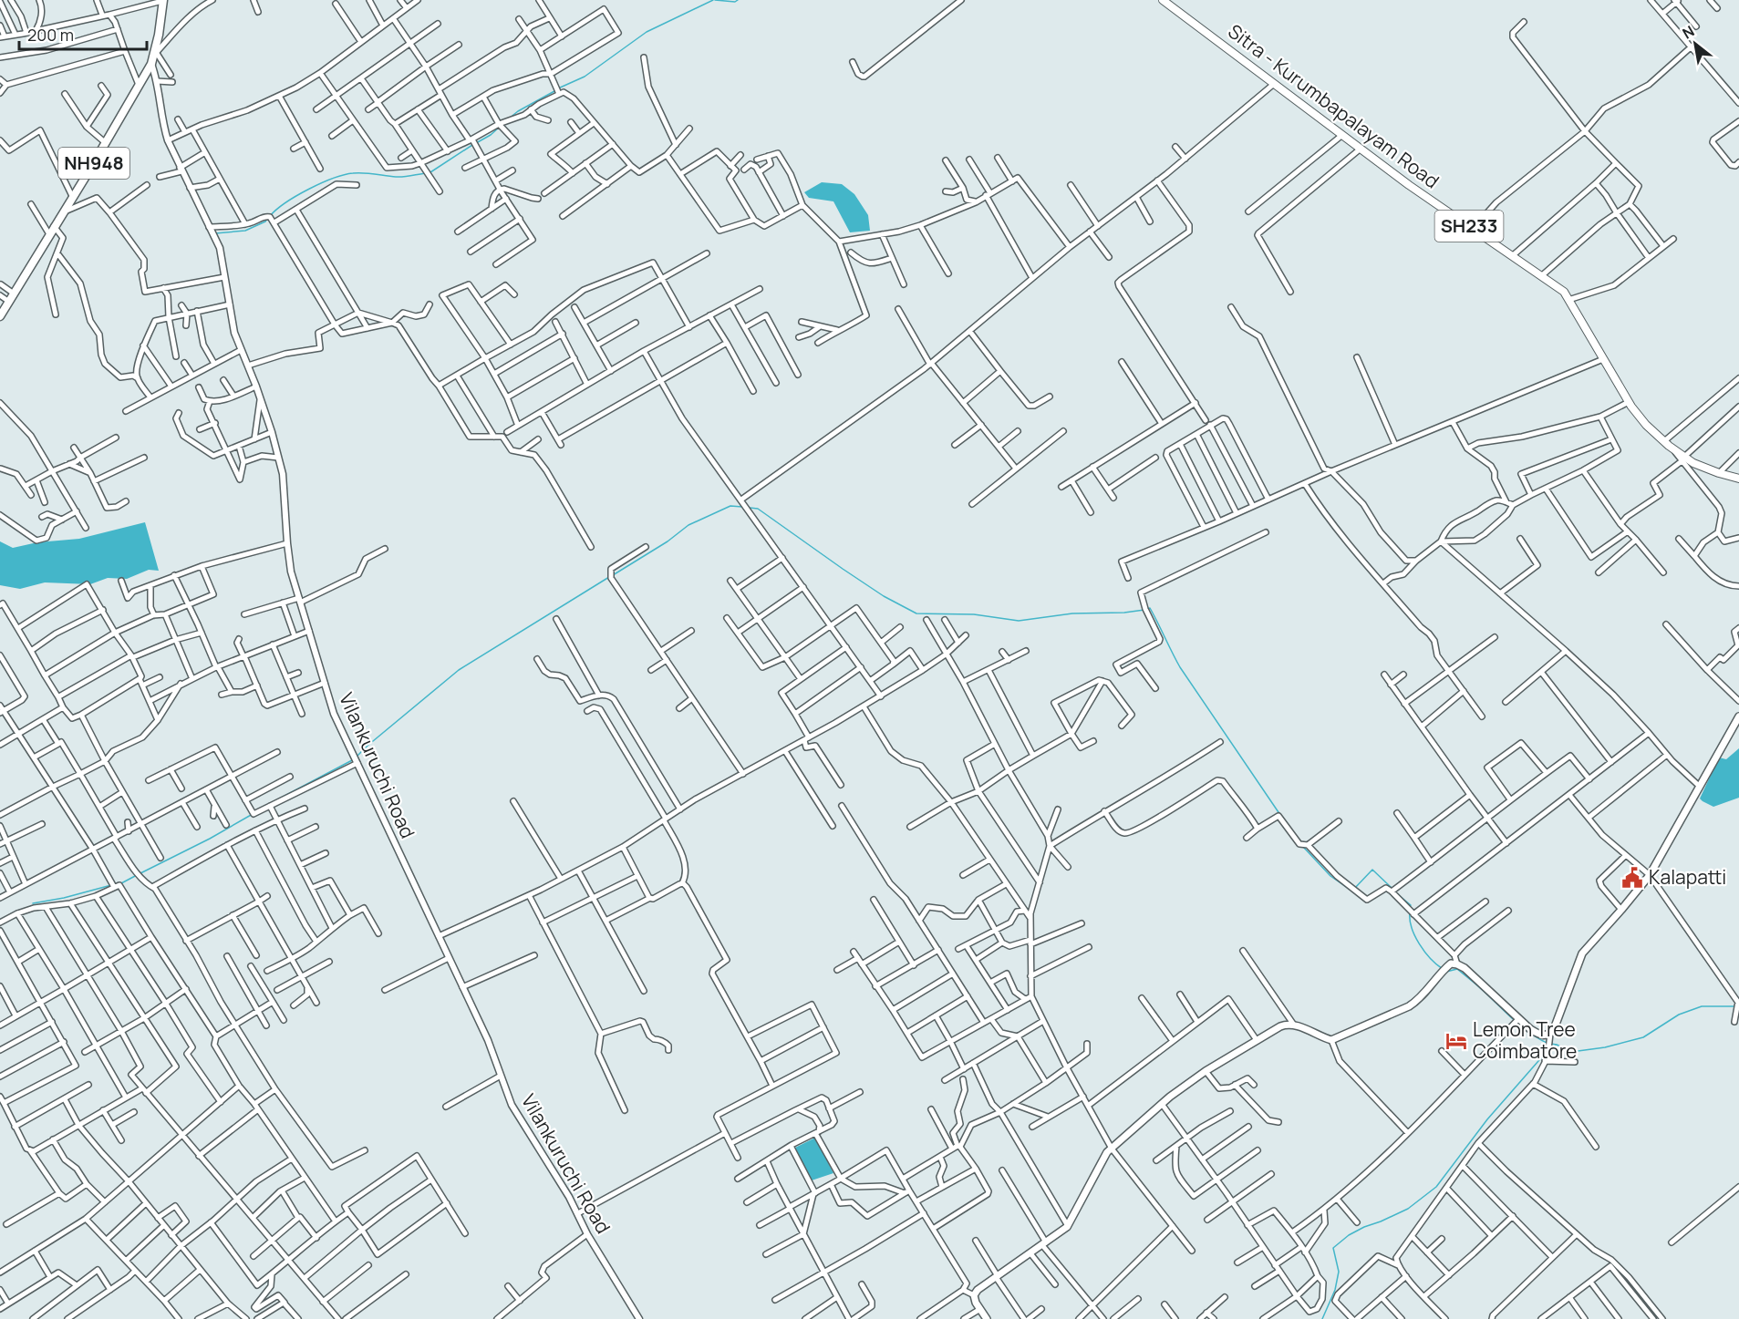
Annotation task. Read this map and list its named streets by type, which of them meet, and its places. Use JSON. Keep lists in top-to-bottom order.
{
  "streets": {
    "highway": ["NH948"],
    "main road": ["Sitra - Kurumbapalayam Road", "SH233"],
    "street": ["Vilankuruchi Road"]
  },
  "crossings": [
    ["NH948", "Vilankuruchi Road"]
  ],
  "places": {
    "public building": ["Kalapatti"],
    "hotel": ["Lemon Tree Coimbatore"]
  },
  "scale_bar": "200 m",
  "north": "top left"
}
